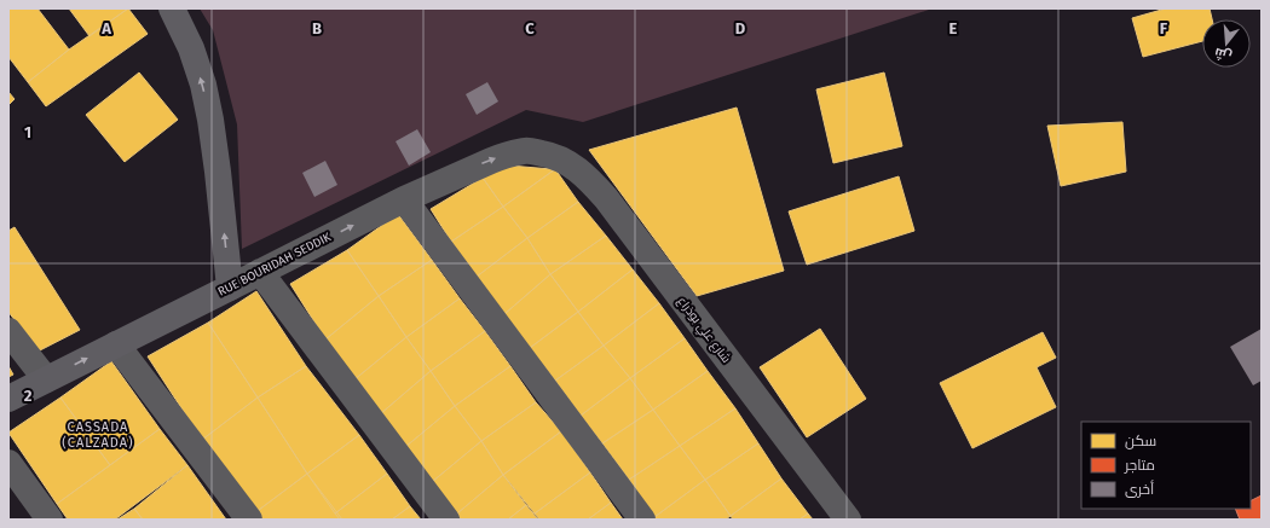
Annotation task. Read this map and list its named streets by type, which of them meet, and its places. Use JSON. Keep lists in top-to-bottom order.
{
  "streets": {
    "main road": ["RUE BOURIDAH SEDDIK"],
    "street": ["شارع علي بوذراع"]
  },
  "crossings": [
    ["RUE BOURIDAH SEDDIK", "شارع علي بوذراع"]
  ],
  "one_way": ["RUE BOURIDAH SEDDIK"],
  "districts": ["CASSADA (CALZADA)"],
  "legend": ["سكن", "متاجر", "أخرى"],
  "north": "bottom",
  "grid": {
    "columns": [
      "A",
      "B",
      "C",
      "D",
      "E",
      "F"
    ],
    "rows": ["1", "2"]
  }
}
